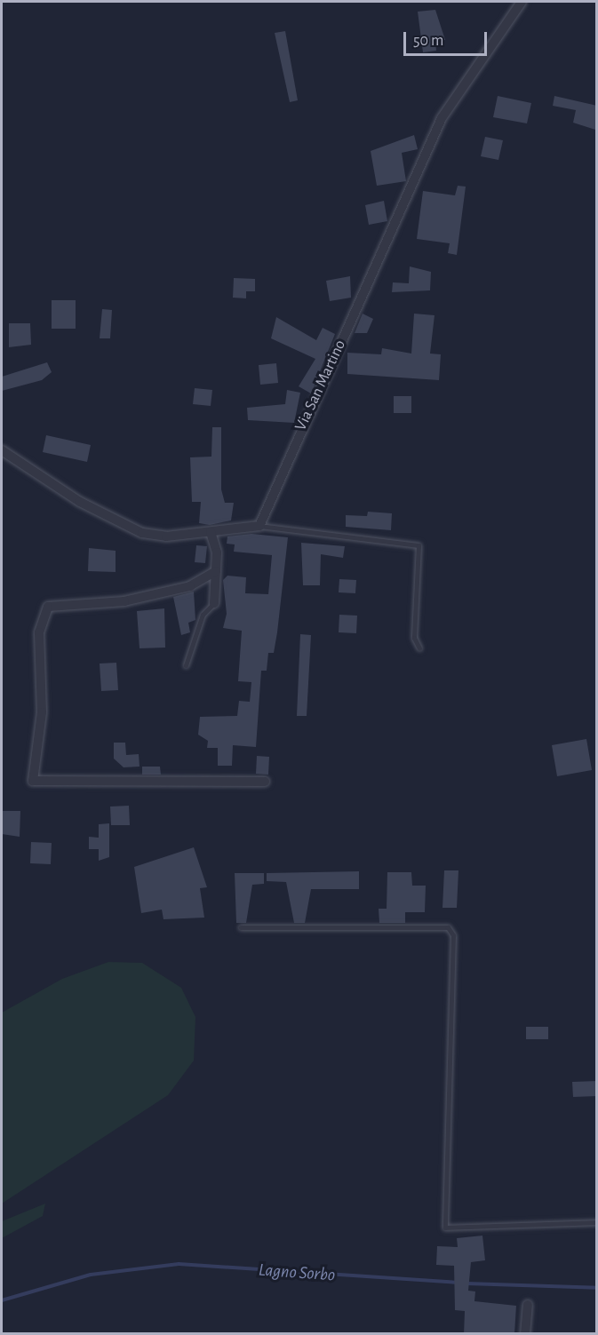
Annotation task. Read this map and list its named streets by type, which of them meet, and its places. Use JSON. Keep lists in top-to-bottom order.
{
  "streets": {
    "street": ["Via San Martino"]
  },
  "water": ["Lagno Sorbo"],
  "scale_bar": "50 m"
}
